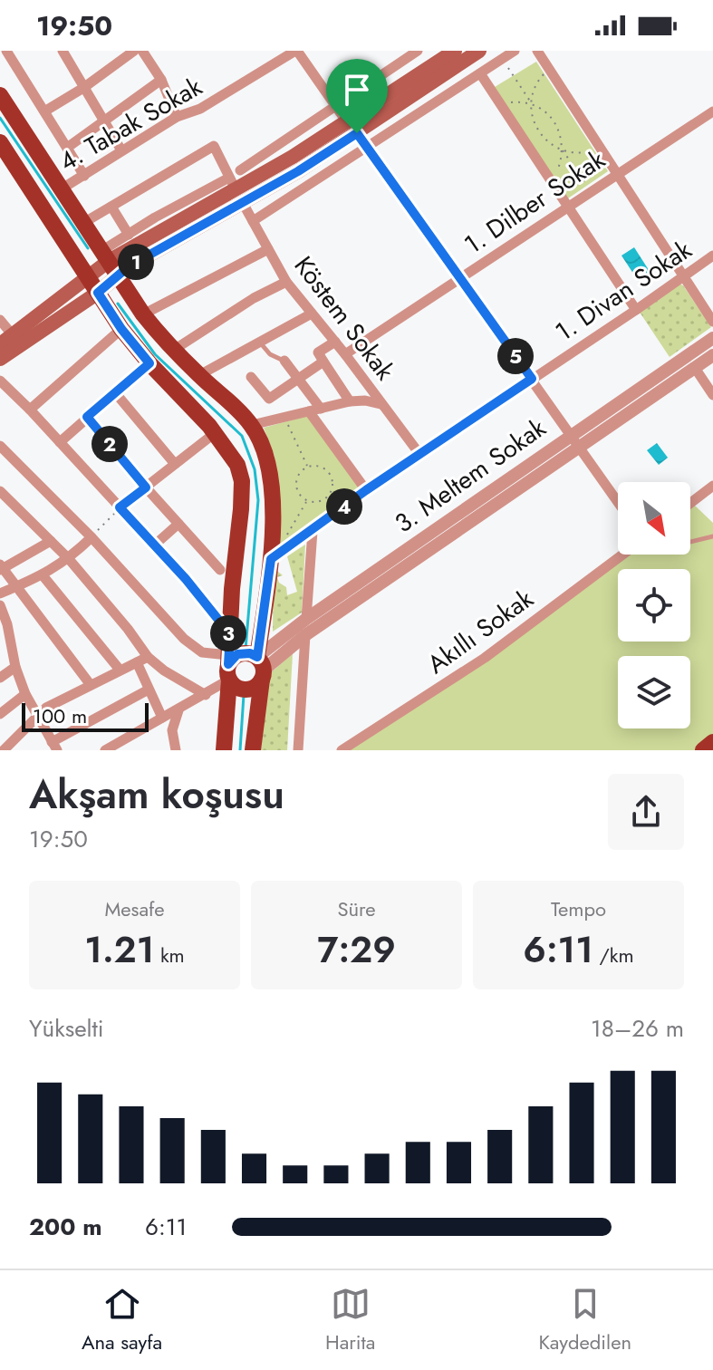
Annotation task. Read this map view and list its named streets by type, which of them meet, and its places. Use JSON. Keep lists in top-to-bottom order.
{
  "streets": {
    "street": [
      "4. Tabak Sokak",
      "1. Dilber Sokak",
      "1. Divan Sokak",
      "Köstem Sokak",
      "3. Meltem Sokak",
      "Akıllı Sokak"
    ]
  },
  "crossings": [
    ["1. Dilber Sokak", "Köstem Sokak"],
    ["1. Divan Sokak", "Köstem Sokak"]
  ],
  "scale_bar": "100 m",
  "north": "bottom right",
  "page": {
    "status": "19:50",
    "pins": [
      "1",
      "5",
      "2",
      "4",
      "3"
    ],
    "scale": "100 m",
    "heading": ["Akşam koşusu", "19:50"],
    "stats": [
      ["Mesafe", "1.21 km"],
      ["Süre", "7:29"],
      ["Tempo", "6:11 /km"]
    ],
    "chart": ["Yükselti", "18–26 m"],
    "list": [
      {
        "name": "200 m",
        "note": "6:11"
      }
    ],
    "tabs": ["Ana sayfa", "Harita", "Kaydedilen"]
  }
}
